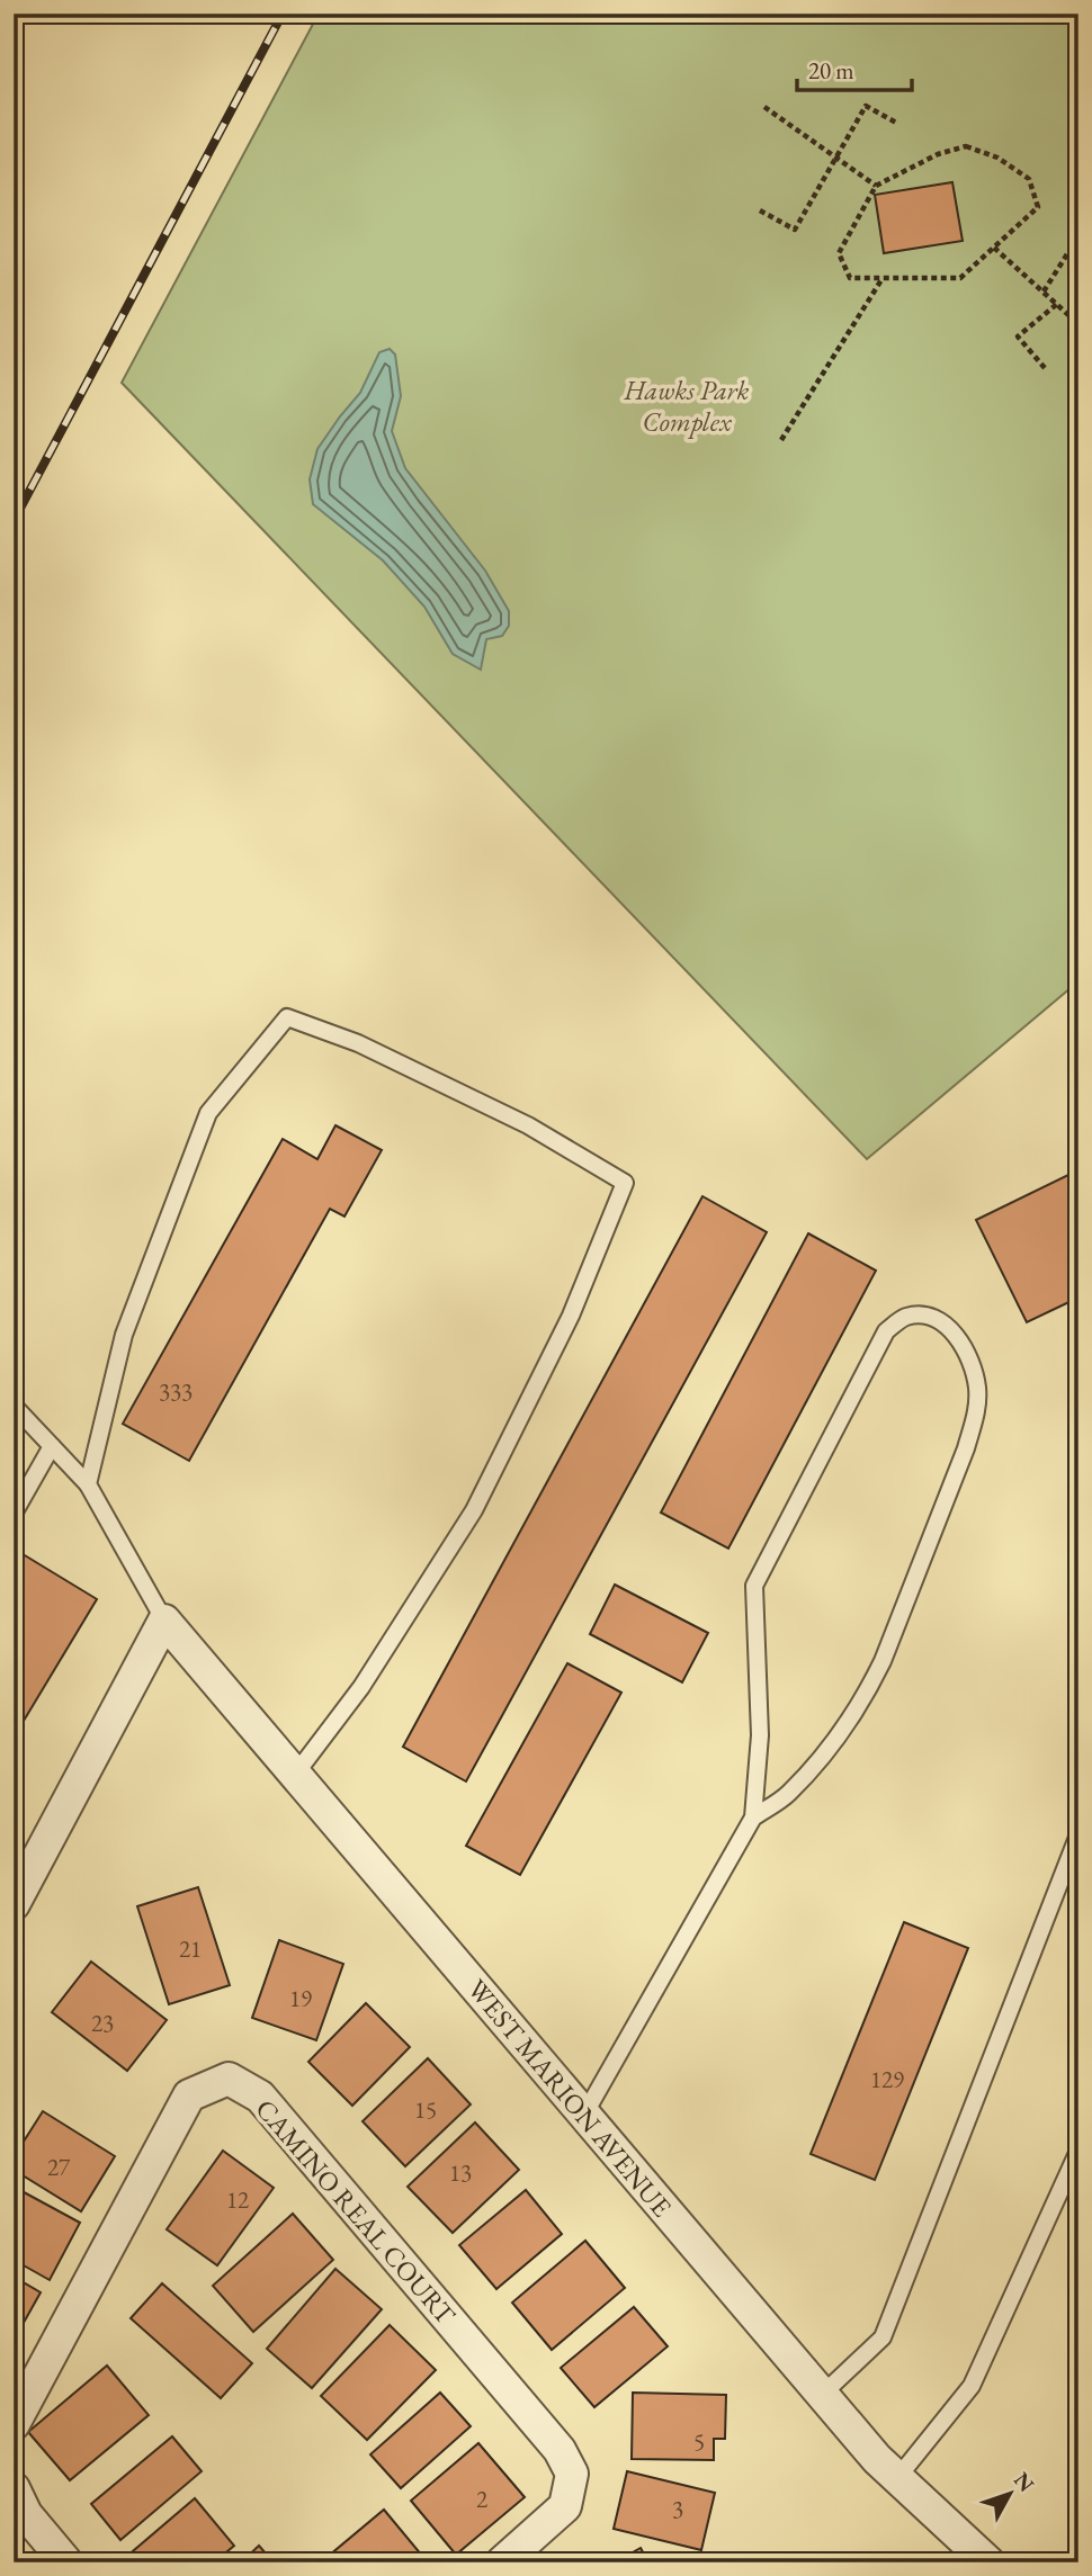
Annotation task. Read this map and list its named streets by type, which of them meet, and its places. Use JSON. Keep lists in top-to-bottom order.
{
  "streets": {
    "street": ["WEST MARION AVENUE", "CAMINO REAL COURT"]
  },
  "parks": ["Hawks Park Complex"],
  "house_numbers": [
    "333",
    "21",
    "19",
    "23",
    "129",
    "15",
    "27",
    "13",
    "12",
    "5",
    "2",
    "3"
  ],
  "scale_bar": "20 m",
  "north": "top right"
}
